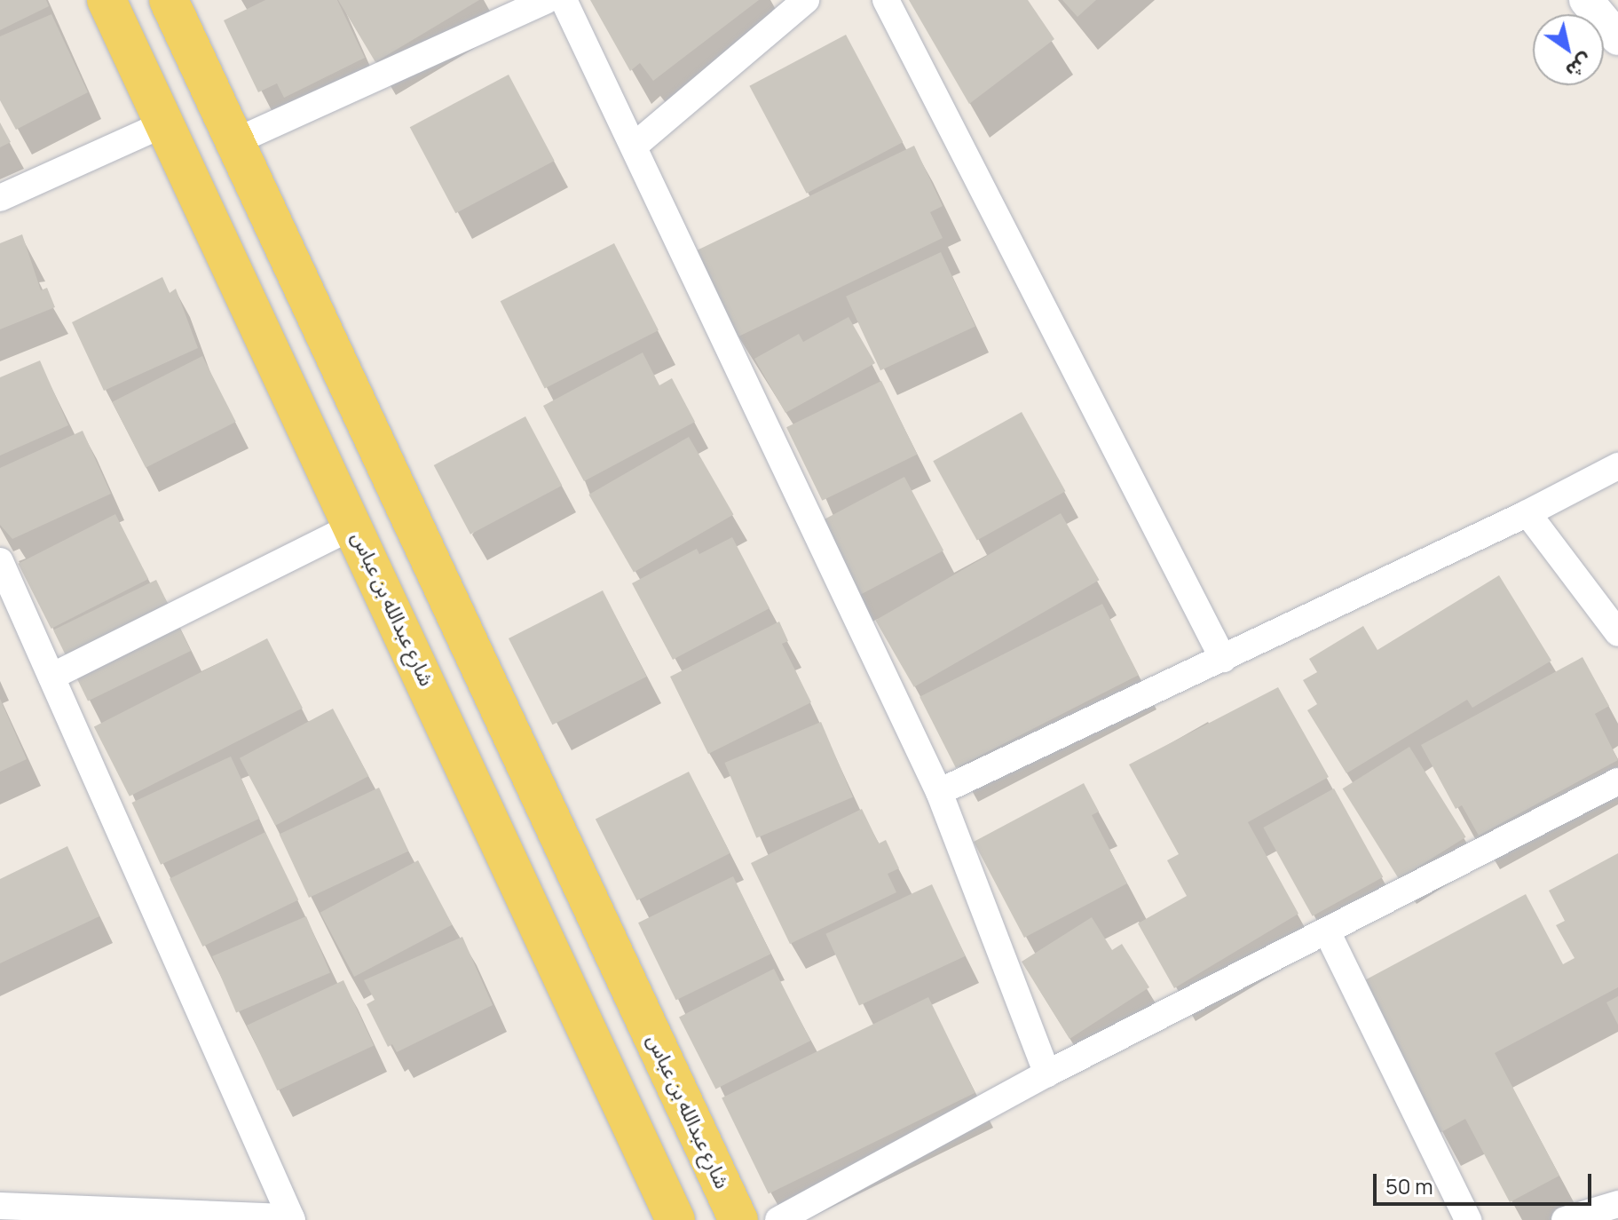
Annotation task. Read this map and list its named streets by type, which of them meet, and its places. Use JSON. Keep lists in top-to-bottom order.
{
  "streets": {
    "main road": ["شارع عبدالله بن عباس"]
  },
  "scale_bar": "50 m",
  "north": "bottom right"
}
